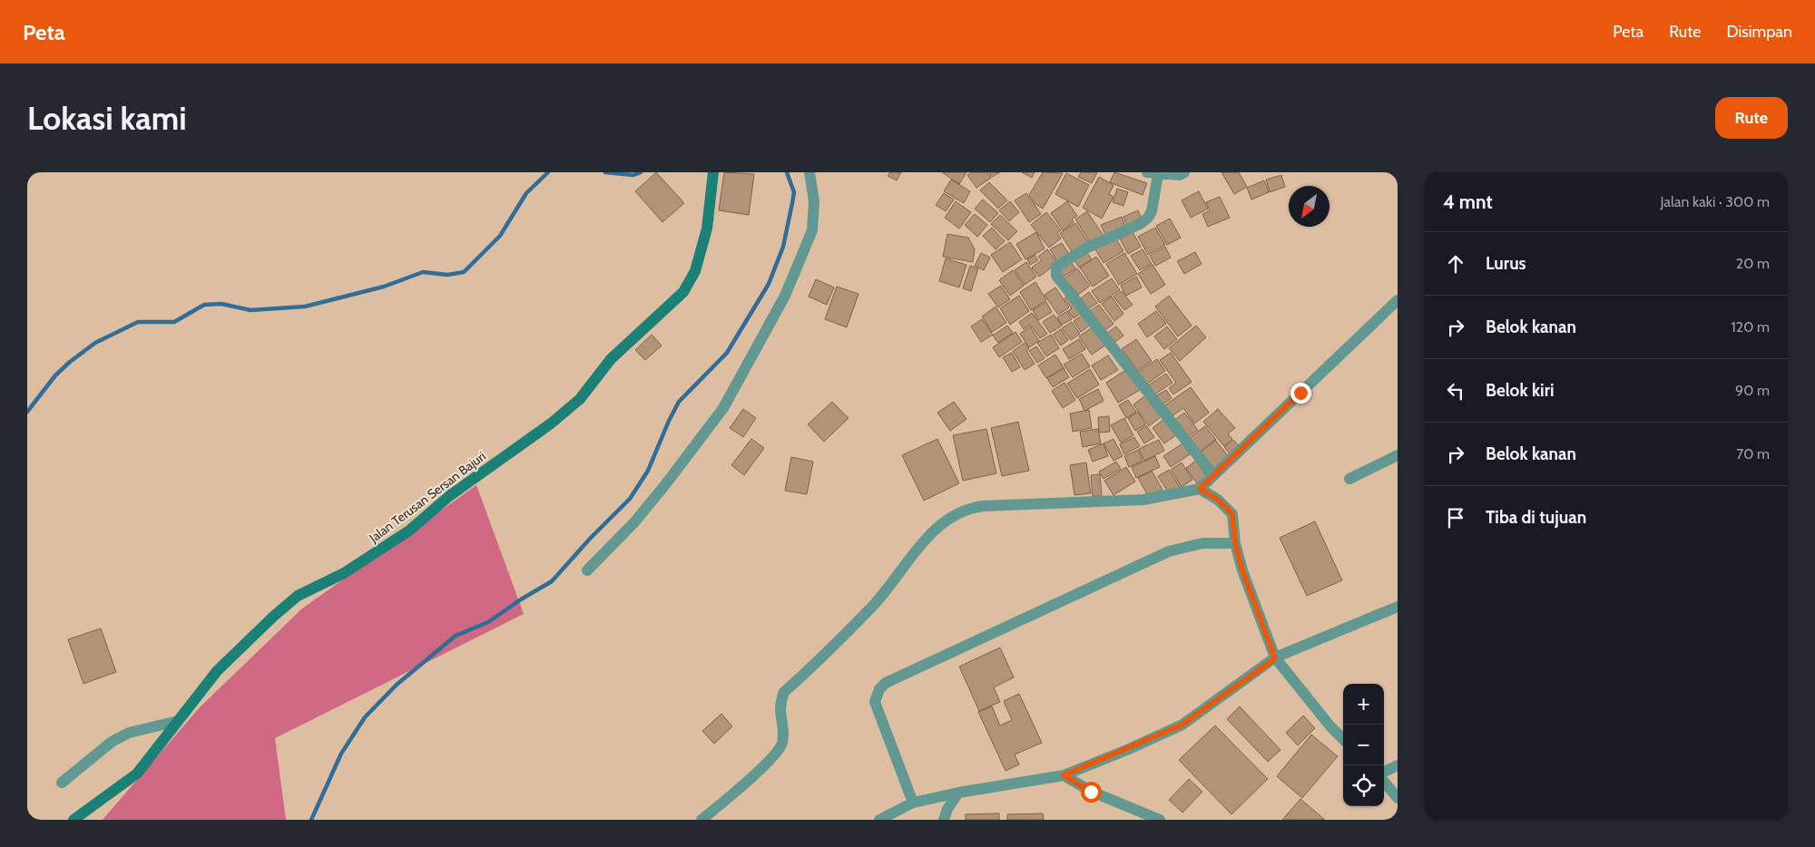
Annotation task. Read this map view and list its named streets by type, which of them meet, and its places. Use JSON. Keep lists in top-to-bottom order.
{
  "streets": {
    "main road": ["Jalan Terusan Sersan Bajuri"]
  },
  "north": "bottom left",
  "page": {
    "header": "Peta",
    "nav": ["Peta", "Rute", "Disimpan"],
    "buttons": "Rute",
    "title": "Lokasi kami",
    "heading": ["4 mnt", "Jalan kaki · 300 m"],
    "list": [
      ["Lurus", "20 m"],
      ["Belok kanan", "120 m"],
      ["Belok kiri", "90 m"],
      ["Belok kanan", "70 m"],
      "Tiba di tujuan"
    ],
    "map_buttons": ["+", "−"]
  }
}
